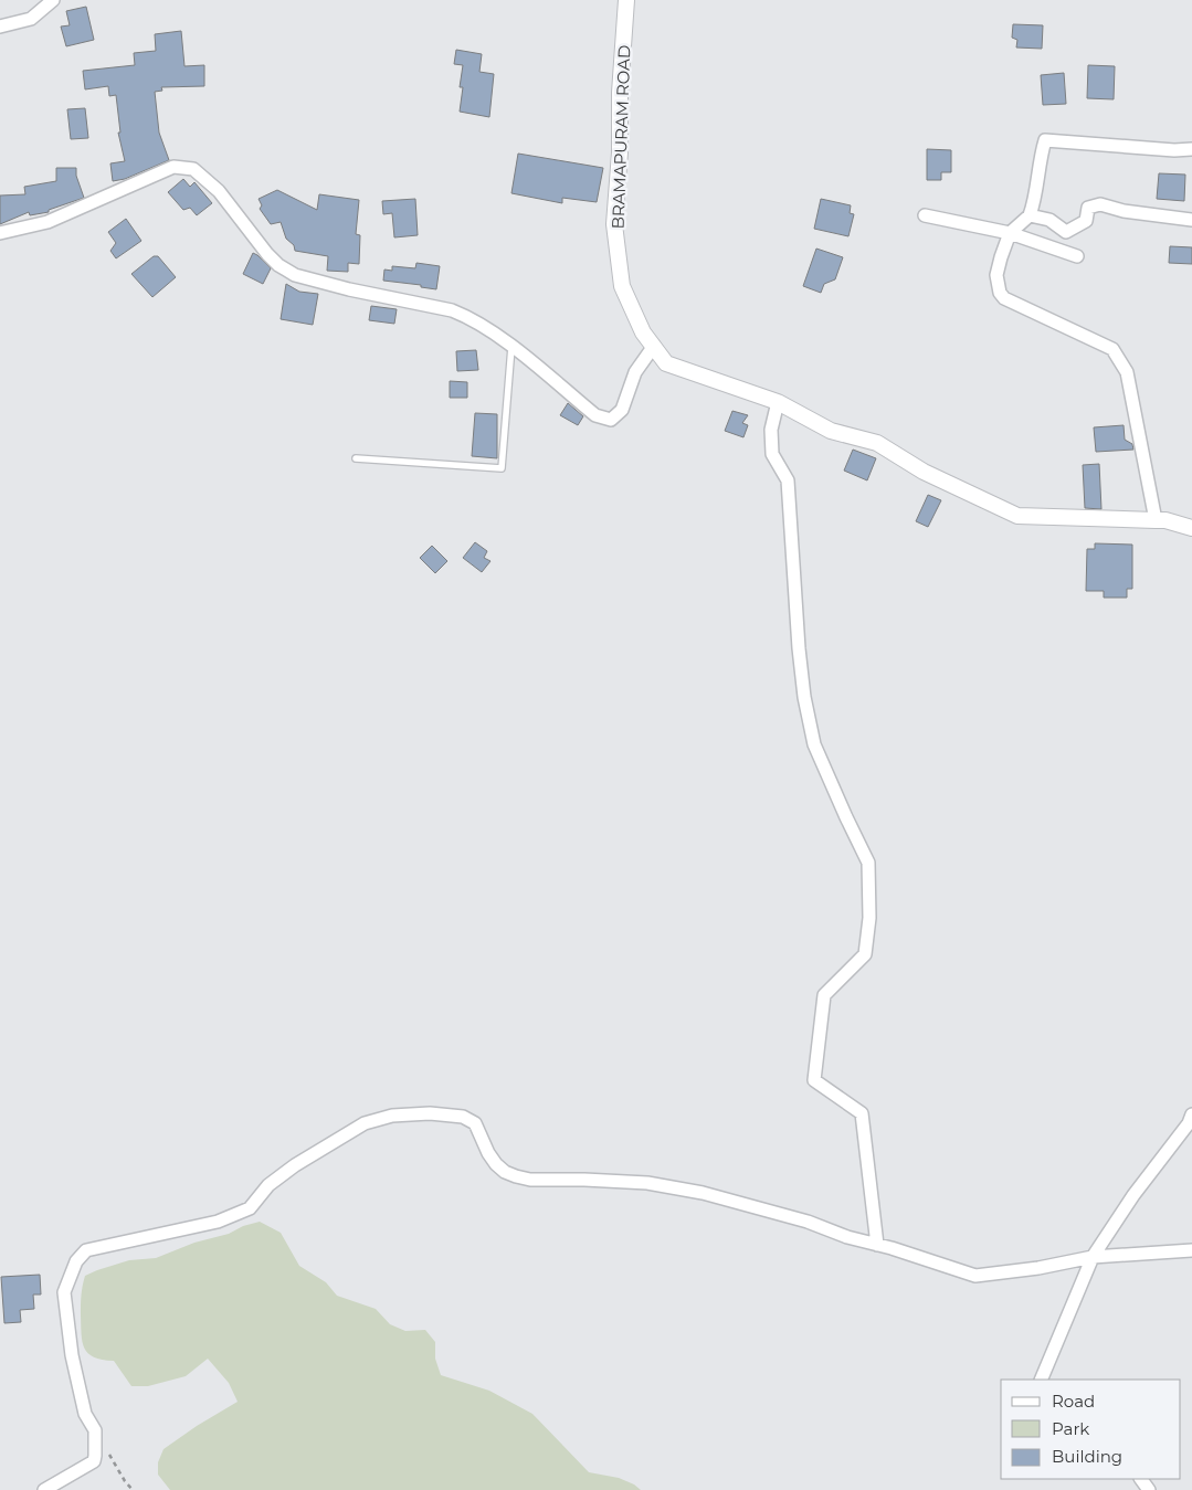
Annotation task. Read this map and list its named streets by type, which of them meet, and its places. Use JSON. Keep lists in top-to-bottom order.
{
  "streets": {
    "street": ["BRAMAPURAM ROAD"]
  },
  "legend": ["Road", "Park", "Building"]
}
